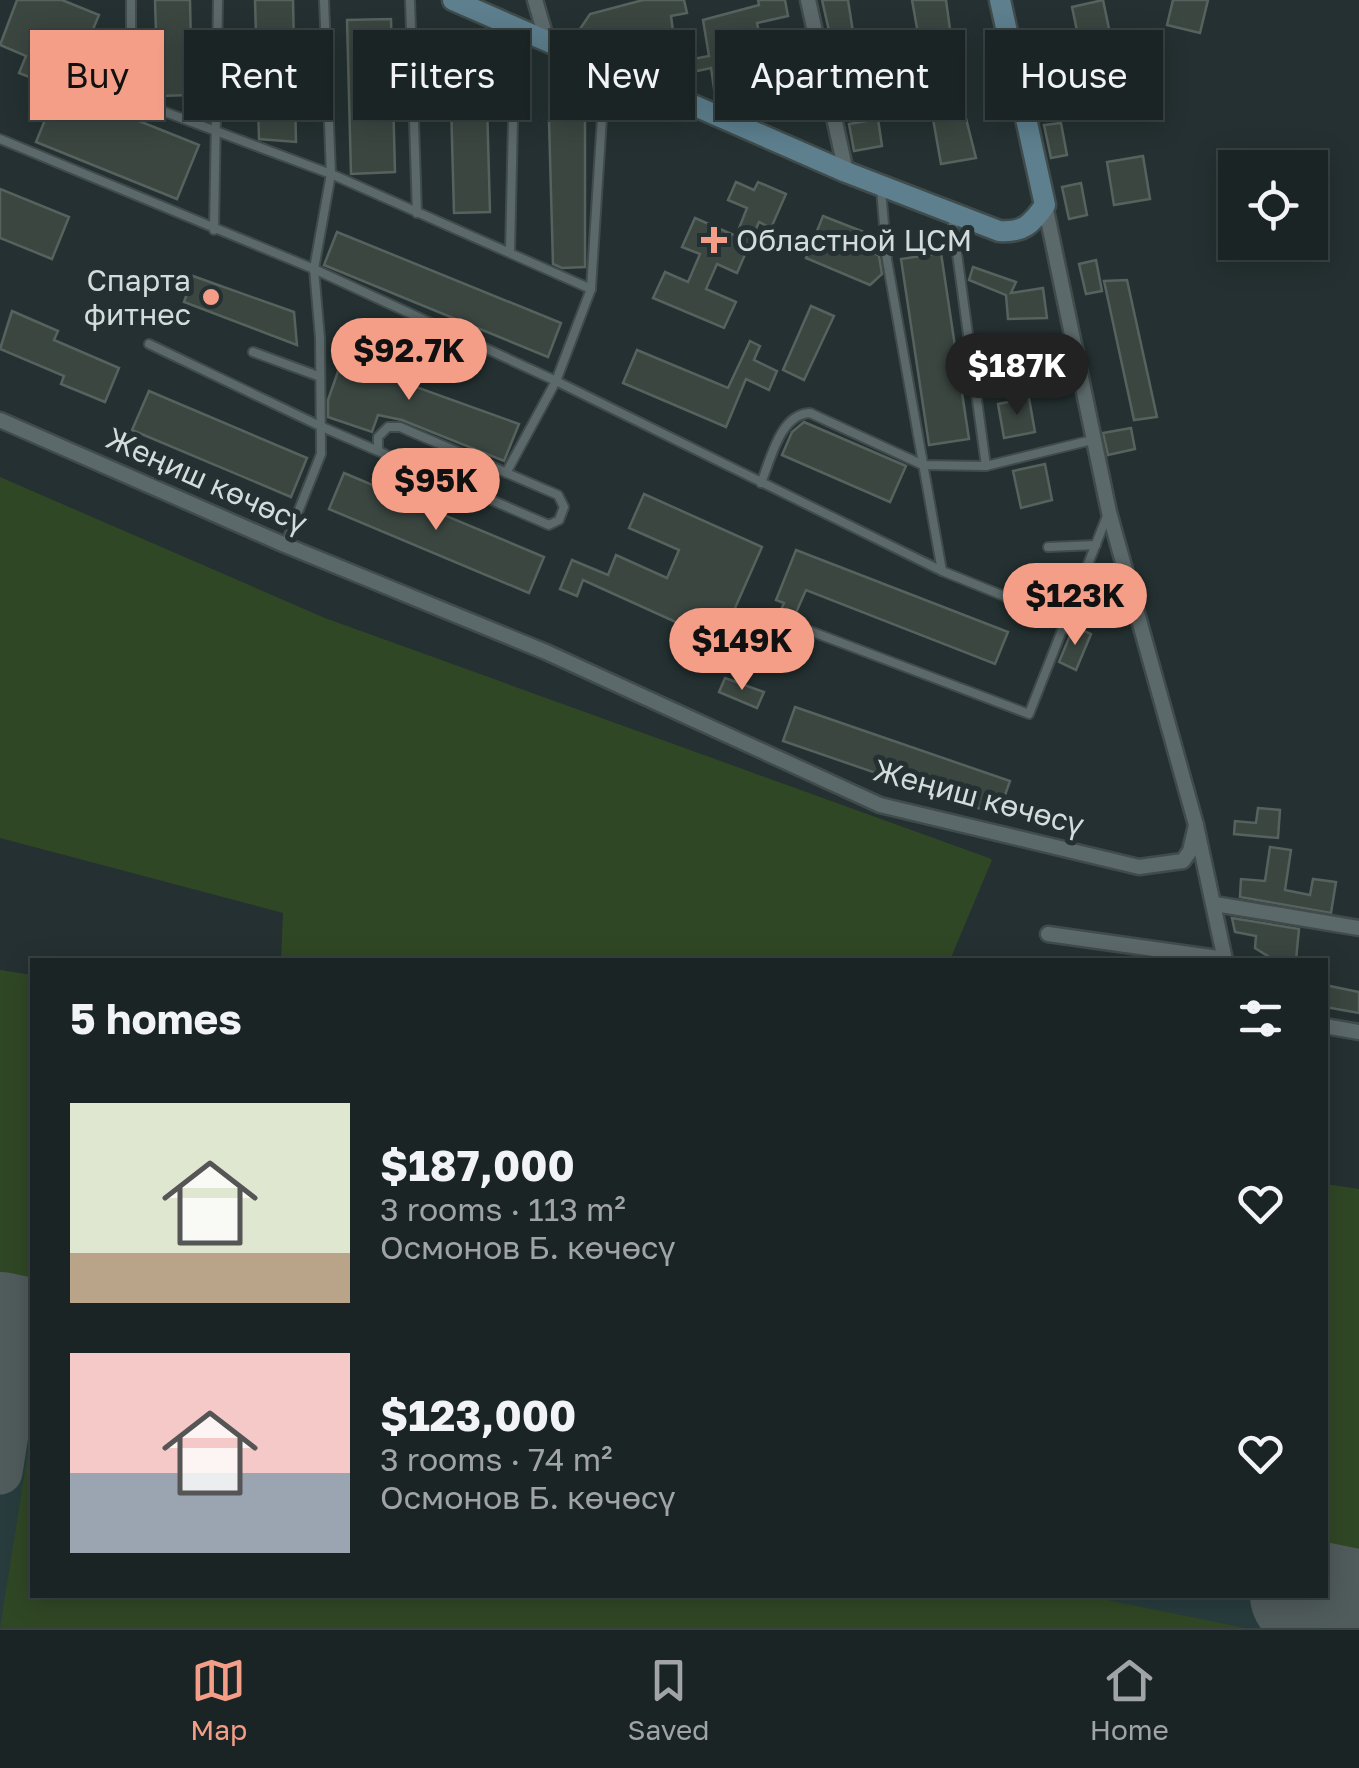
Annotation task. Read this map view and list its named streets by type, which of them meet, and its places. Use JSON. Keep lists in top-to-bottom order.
{
  "streets": {
    "street": ["Жеңиш көчөсү"]
  },
  "places": {
    "health": ["Областной ЦСМ"],
    "other": ["Спарта фитнес"]
  },
  "page": {
    "chip": [
      "Buy",
      "Rent",
      "Filters",
      "New",
      "Apartment",
      "House"
    ],
    "price": [
      "$92.7K",
      "$187K",
      "$95K",
      "$123K",
      "$149K"
    ],
    "heading": "5 homes",
    "list": [
      {
        "name": "$187,000",
        "note": "3 rooms · 113 m² · Осмонов Б. көчөсү"
      },
      {
        "name": "$123,000",
        "note": "3 rooms · 74 m² · Осмонов Б. көчөсү"
      }
    ],
    "tabs": ["Map", "Saved", "Home"]
  }
}
